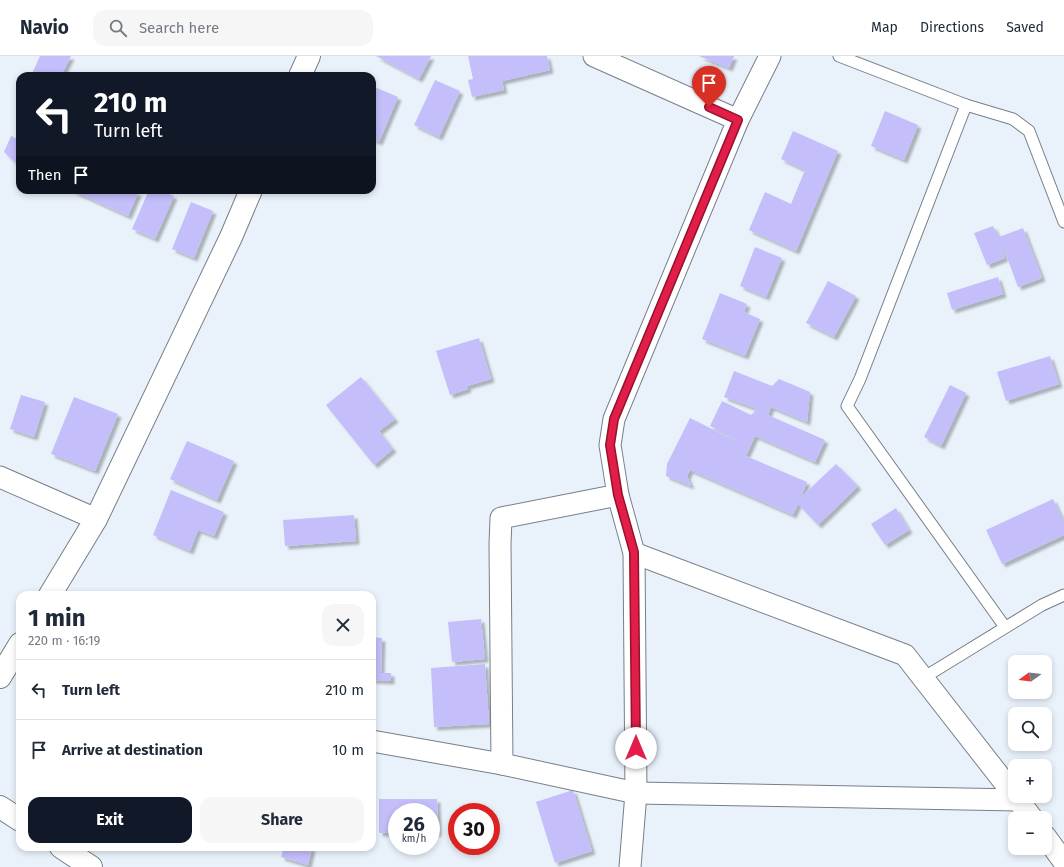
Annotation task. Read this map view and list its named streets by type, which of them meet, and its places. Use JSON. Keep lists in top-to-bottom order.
{
  "north": "left",
  "page": {
    "header": "Navio",
    "search": "Search here",
    "nav": ["Map", "Directions", "Saved"],
    "turn": ["210 m", "Turn left"],
    "then": "Then",
    "heading": ["1 min", "220 m · 16:19"],
    "map_buttons": ["+", "−"],
    "list": [
      {
        "name": "Turn left",
        "value": "210 m"
      },
      {
        "name": "Arrive at destination",
        "value": "10 m"
      }
    ],
    "buttons": ["Exit", "Share"],
    "speed": "26 km/h",
    "limit": "30"
  }
}
